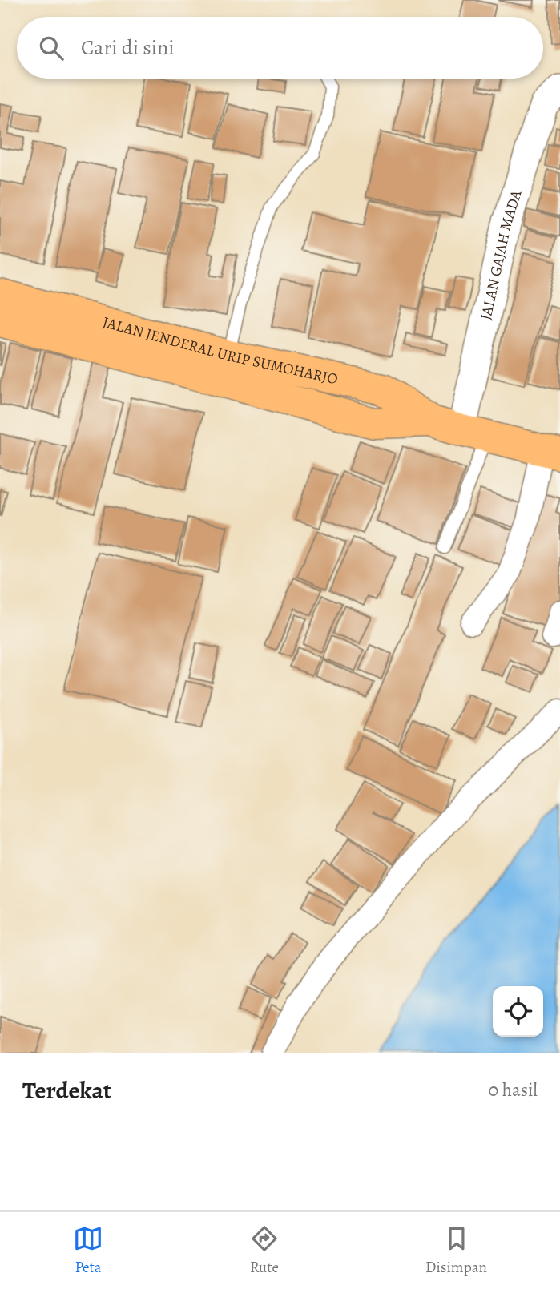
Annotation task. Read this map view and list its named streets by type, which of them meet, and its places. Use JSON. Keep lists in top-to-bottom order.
{
  "streets": {
    "highway": ["JALAN JENDERAL URIP SUMOHARJO"],
    "street": ["JALAN GAJAH MADA"]
  },
  "crossings": [
    ["JALAN GAJAH MADA", "JALAN JENDERAL URIP SUMOHARJO"]
  ],
  "page": {
    "search": "Cari di sini",
    "heading": ["Terdekat", "0 hasil"],
    "nav": ["Peta", "Rute", "Disimpan"]
  }
}
